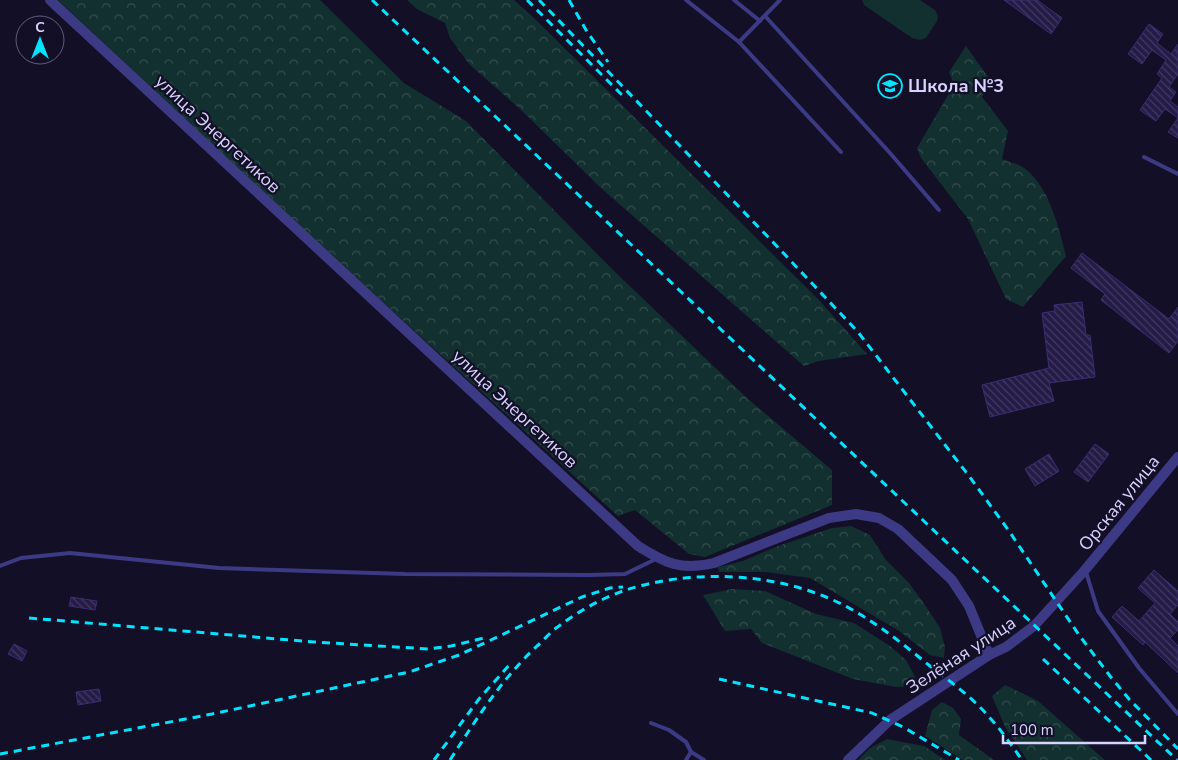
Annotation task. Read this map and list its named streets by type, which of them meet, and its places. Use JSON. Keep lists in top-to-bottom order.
{
  "streets": {
    "street": ["улица Энергетиков", "Орская улица", "Зелёная улица"]
  },
  "crossings": [
    ["улица Энергетиков", "Зелёная улица"],
    ["Орская улица", "Зелёная улица"]
  ],
  "places": {
    "school or university": ["Школа №3"]
  },
  "scale_bar": "100 m",
  "north": "top"
}
